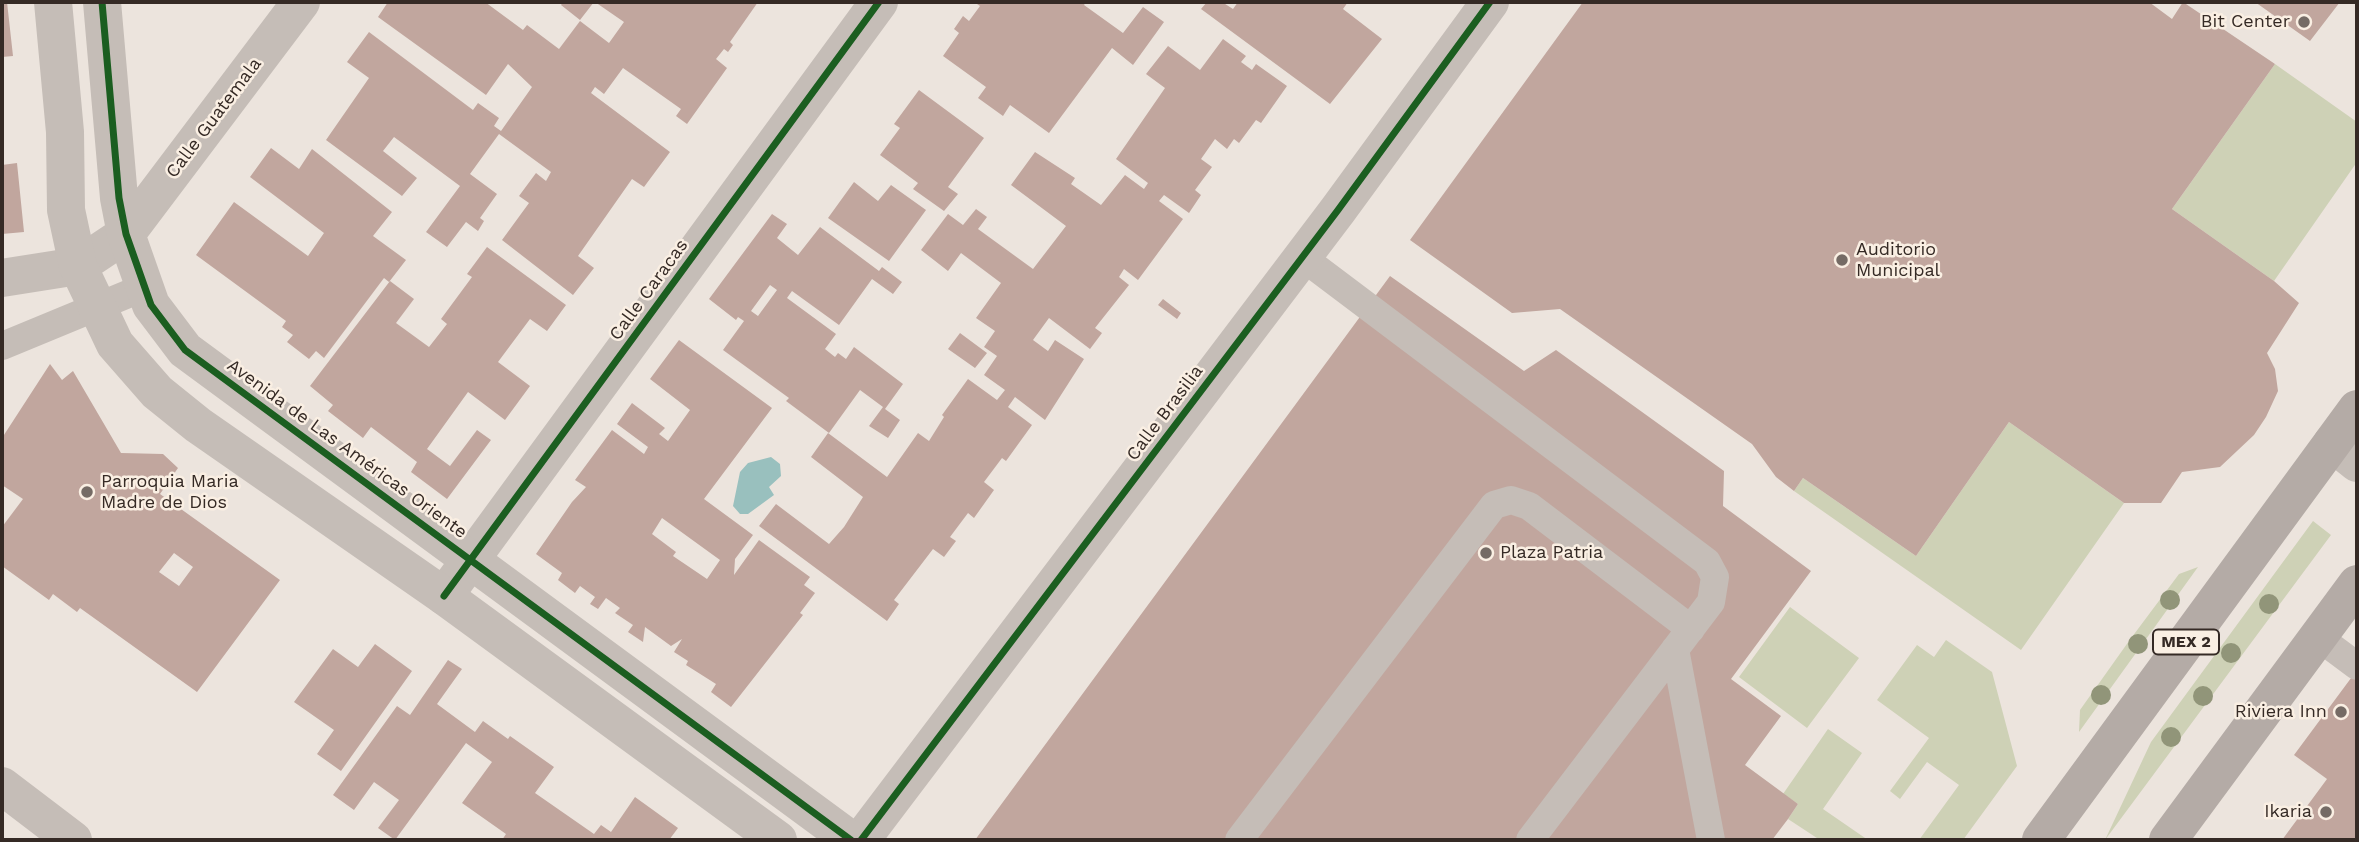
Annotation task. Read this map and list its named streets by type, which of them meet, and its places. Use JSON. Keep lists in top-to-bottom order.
{
  "streets": {
    "main road": ["MEX 2"],
    "street": [
      "Calle Guatemala",
      "Calle Caracas",
      "Calle Brasilia",
      "Avenida de Las Américas Oriente"
    ]
  },
  "crossings": [
    ["Calle Guatemala", "Avenida de Las Américas Oriente"],
    ["Calle Caracas", "Avenida de Las Américas Oriente"]
  ],
  "places": [
    "Bit Center",
    "Auditorio Municipal",
    "Parroquia Maria Madre de Dios",
    "Plaza Patria",
    "Riviera Inn",
    "Ikaria"
  ]
}
